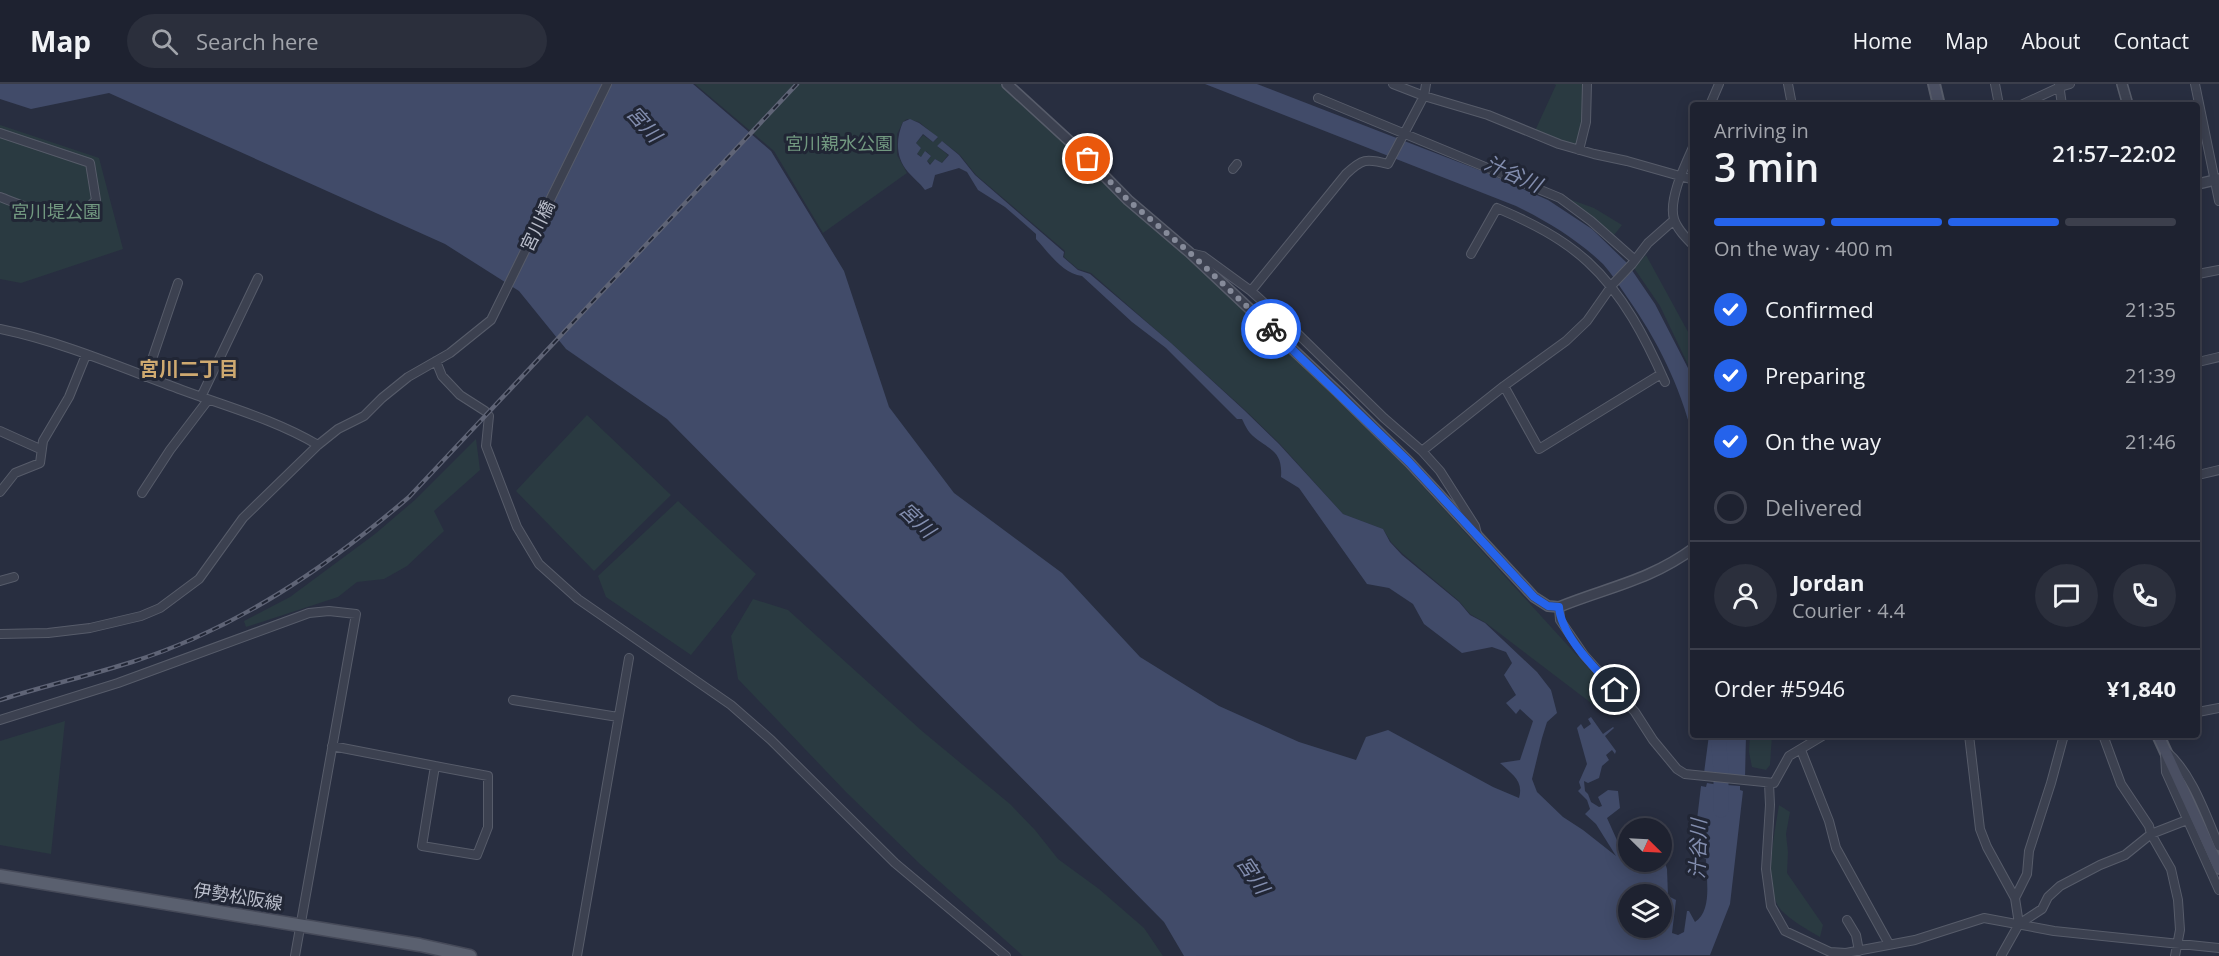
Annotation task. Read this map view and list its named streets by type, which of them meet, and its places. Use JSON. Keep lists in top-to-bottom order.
{
  "streets": {
    "main road": ["伊勢松阪線"],
    "street": ["宮川橋"]
  },
  "districts": ["宮川二丁目"],
  "water": ["宮川", "汁谷川"],
  "parks": ["宮川親水公園", "宮川堤公園"],
  "north": "bottom right",
  "page": {
    "header": "Map",
    "search": "Search here",
    "nav": [
      "Home",
      "Map",
      "About",
      "Contact"
    ],
    "heading": ["3 min", "Arriving in", "21:57–22:02"],
    "panel": [
      "Jordan",
      "Courier · 4.4",
      "Order #5946",
      "¥1,840"
    ],
    "bar": "On the way · 400 m",
    "list": [
      ["Confirmed", "21:35"],
      ["Preparing", "21:39"],
      ["On the way", "21:46"],
      "Delivered"
    ]
  }
}
